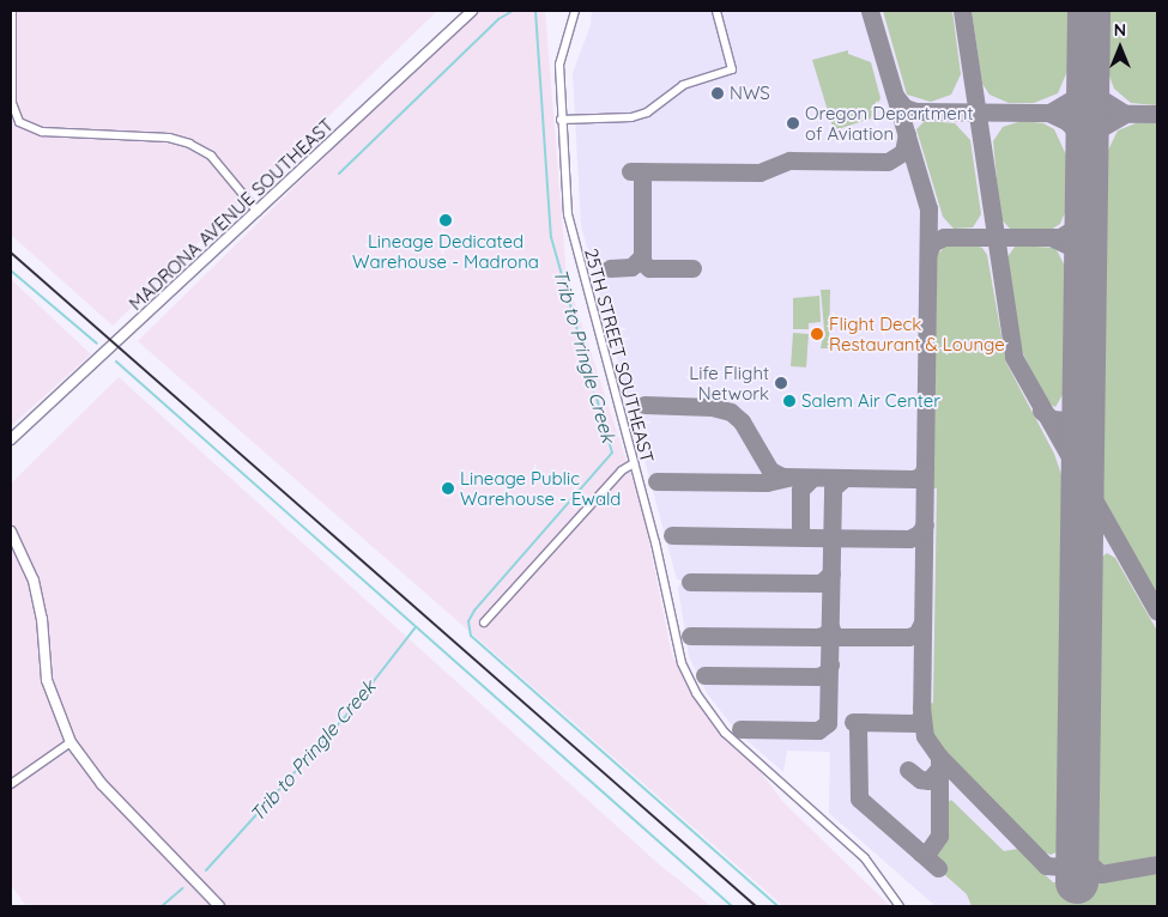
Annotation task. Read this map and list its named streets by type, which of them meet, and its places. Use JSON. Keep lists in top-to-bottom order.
{
  "streets": {
    "main road": ["MADRONA AVENUE SOUTHEAST"],
    "street": ["25TH STREET SOUTHEAST"]
  },
  "water": ["Trib to Pringle Creek"],
  "places": [
    "NWS",
    "Oregon Department of Aviation",
    "Lineage Dedicated Warehouse - Madrona",
    "Flight Deck Restaurant & Lounge",
    "Life Flight Network",
    "Salem Air Center",
    "Lineage Public Warehouse - Ewald"
  ],
  "north": "top"
}
